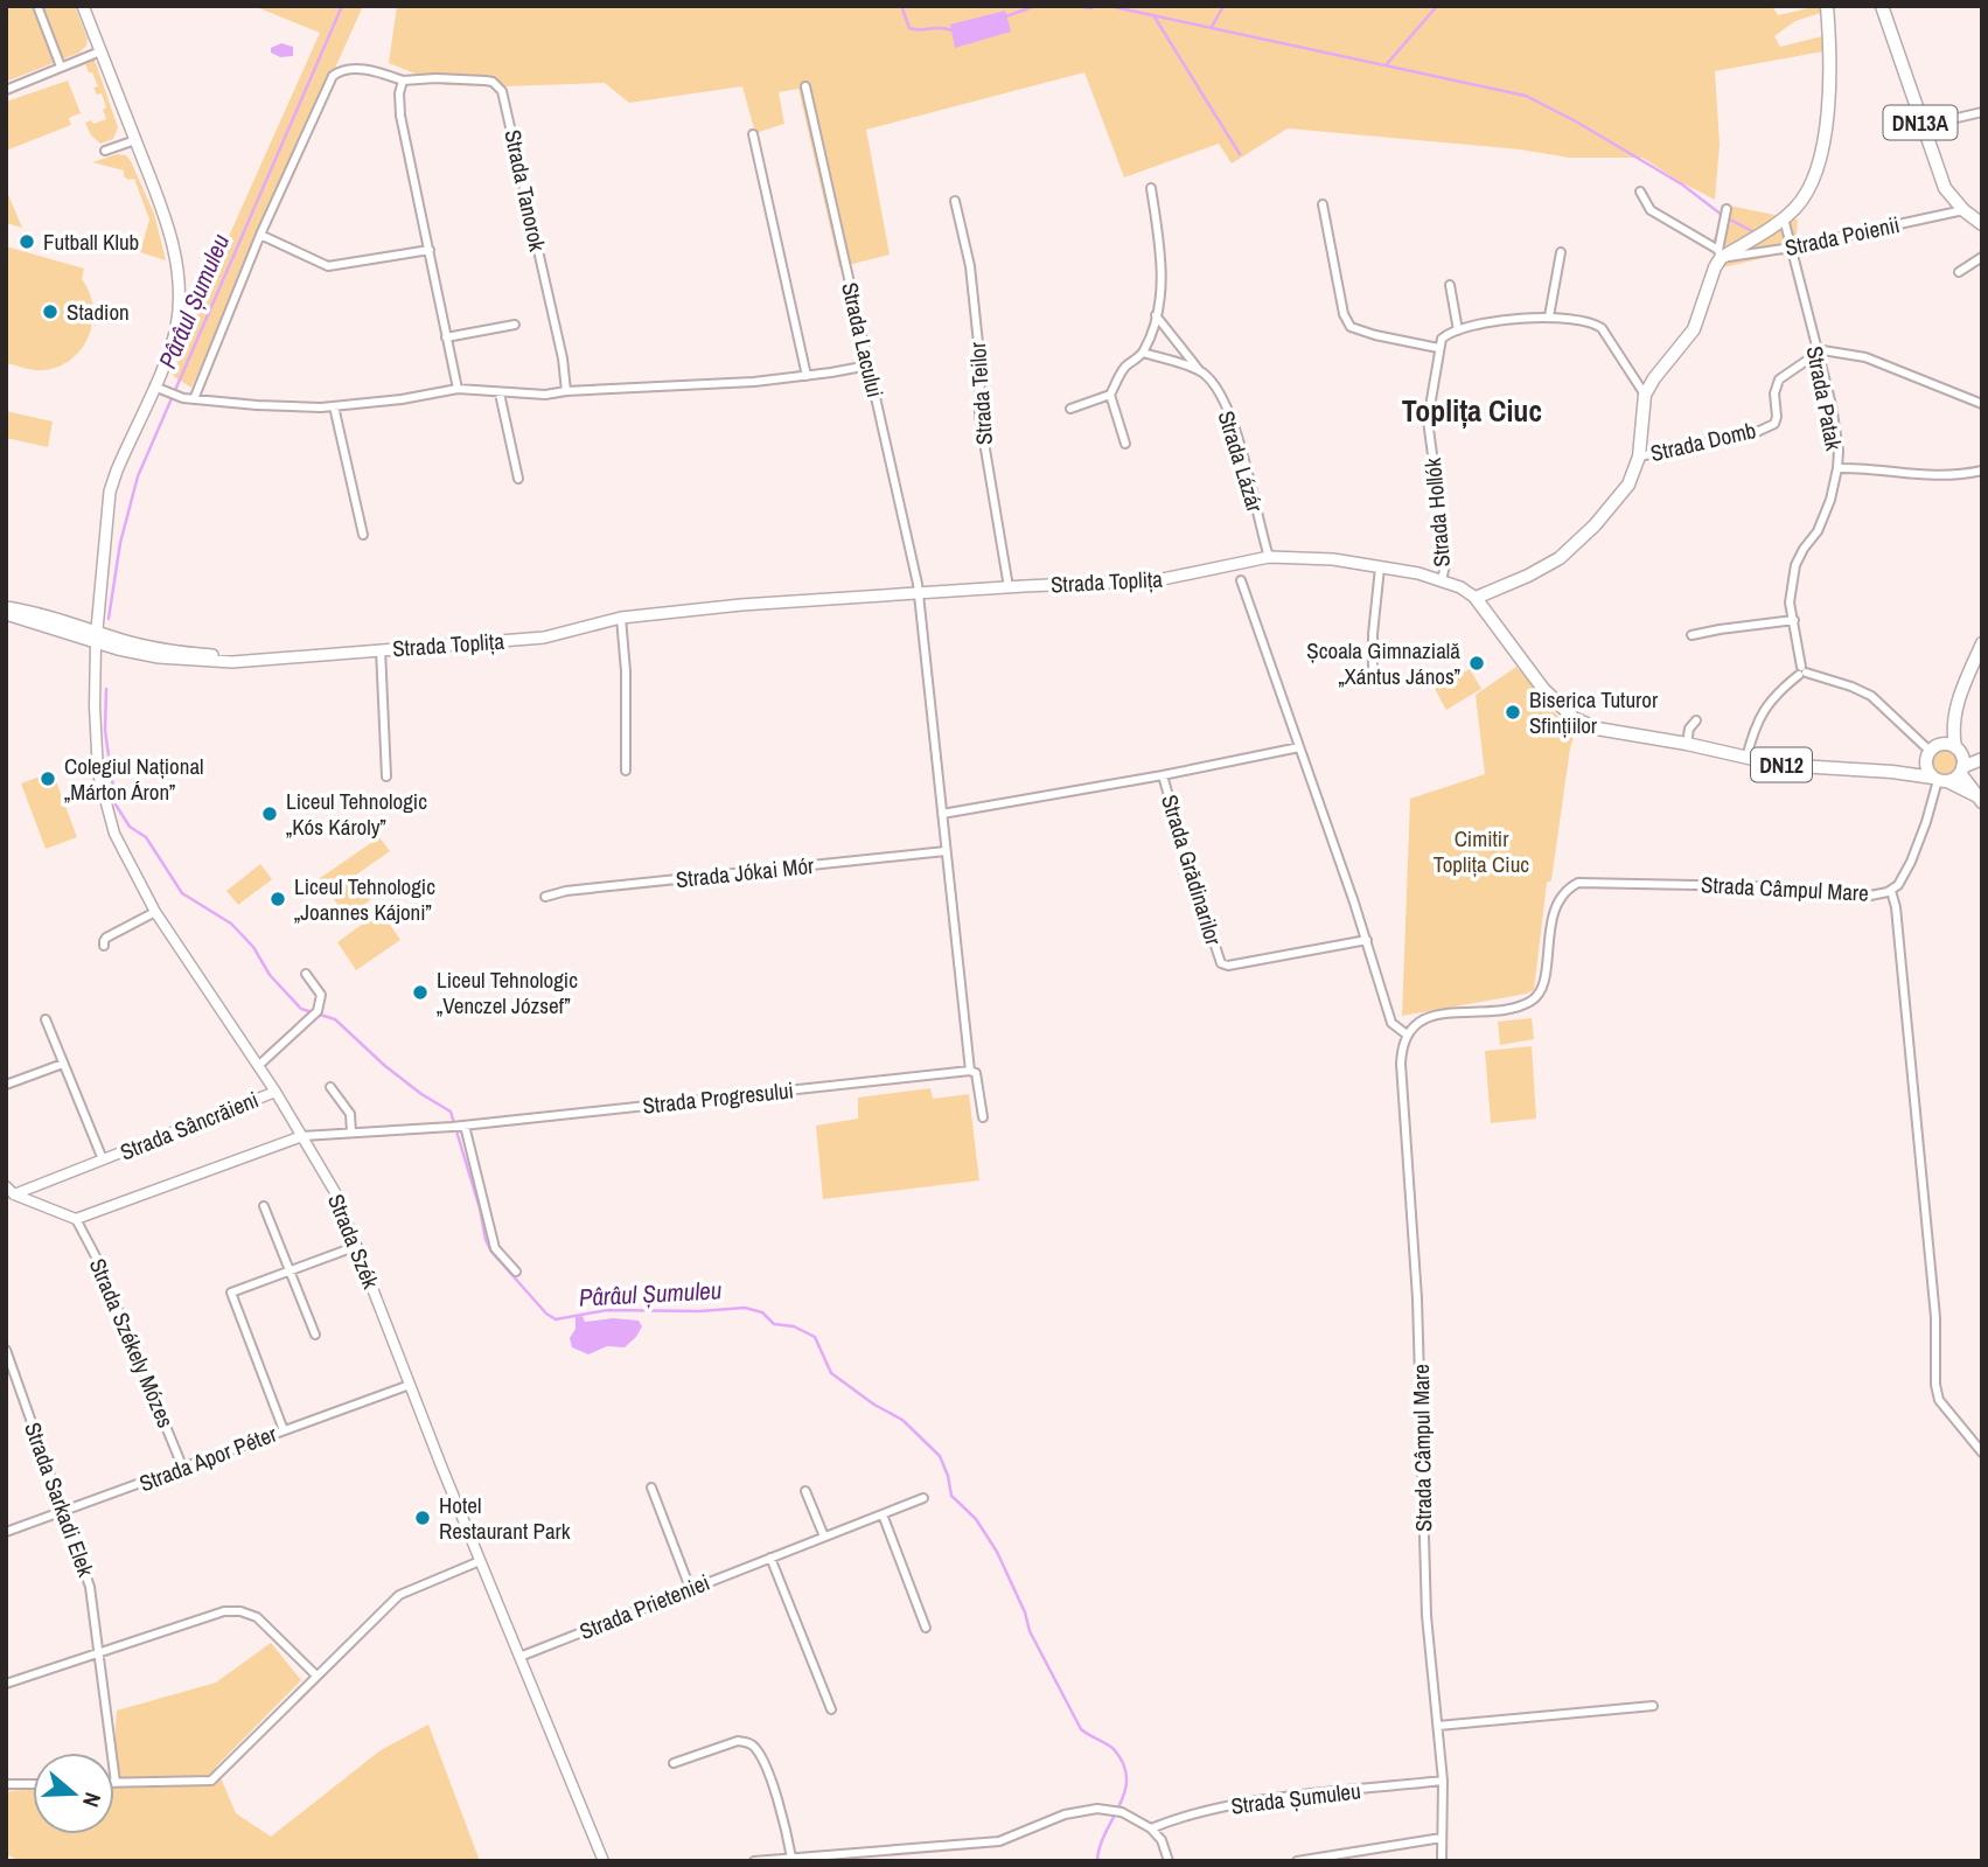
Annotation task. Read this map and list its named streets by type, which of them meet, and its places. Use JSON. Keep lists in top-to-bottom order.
{
  "streets": {
    "main road": ["DN13A", "Strada Toplița", "DN12"],
    "street": [
      "Strada Tanorok",
      "Strada Poienii",
      "Strada Lacului",
      "Strada Teilor",
      "Strada Patak",
      "Strada Domb",
      "Strada Lázár",
      "Strada Hollók",
      "Strada Grădinarilor",
      "Strada Jókai Mór",
      "Strada Câmpul Mare",
      "Strada Progresului",
      "Strada Sâncrăieni",
      "Strada Szék",
      "Strada Székely Mózes",
      "Strada Apor Péter",
      "Strada Sarkadi Elek",
      "Strada Prieteniei",
      "Strada Șumuleu"
    ]
  },
  "crossings": [
    ["DN13A", "Strada Poienii"],
    ["Strada Poienii", "Strada Patak"],
    ["Strada Lacului", "Strada Toplița"],
    ["Strada Teilor", "Strada Toplița"],
    ["Strada Patak", "Strada Domb"],
    ["Strada Domb", "Strada Hollók"],
    ["Strada Domb", "Strada Toplița"],
    ["Strada Lázár", "Strada Toplița"],
    ["Strada Hollók", "Strada Toplița"],
    ["Strada Toplița", "DN12"],
    ["Strada Toplița", "Strada Câmpul Mare"],
    ["Strada Toplița", "Strada Szék"],
    ["DN12", "Strada Câmpul Mare"],
    ["DN12", "Strada Szék"],
    ["Strada Câmpul Mare", "Strada Șumuleu"],
    ["Strada Progresului", "Strada Szék"],
    ["Strada Sâncrăieni", "Strada Szék"],
    ["Strada Szék", "Strada Apor Péter"],
    ["Strada Szék", "Strada Prieteniei"],
    ["Strada Székely Mózes", "Strada Apor Péter"],
    ["Strada Apor Péter", "Strada Sarkadi Elek"]
  ],
  "districts": ["Toplița Ciuc"],
  "water": ["Pârâul Șumuleu"],
  "parks": ["Cimitir Toplița Ciuc"],
  "places": [
    "Futball Klub",
    "Stadion",
    "Școala Gimnazială „Xántus János”",
    "Biserica Tuturor Sfințiilor",
    "Colegiul Național „Márton Áron”",
    "Liceul Tehnologic „Kós Károly”",
    "Liceul Tehnologic „Joannes Kájoni”",
    "Liceul Tehnologic „Venczel József”",
    "Hotel Restaurant Park"
  ],
  "north": "right"
}
